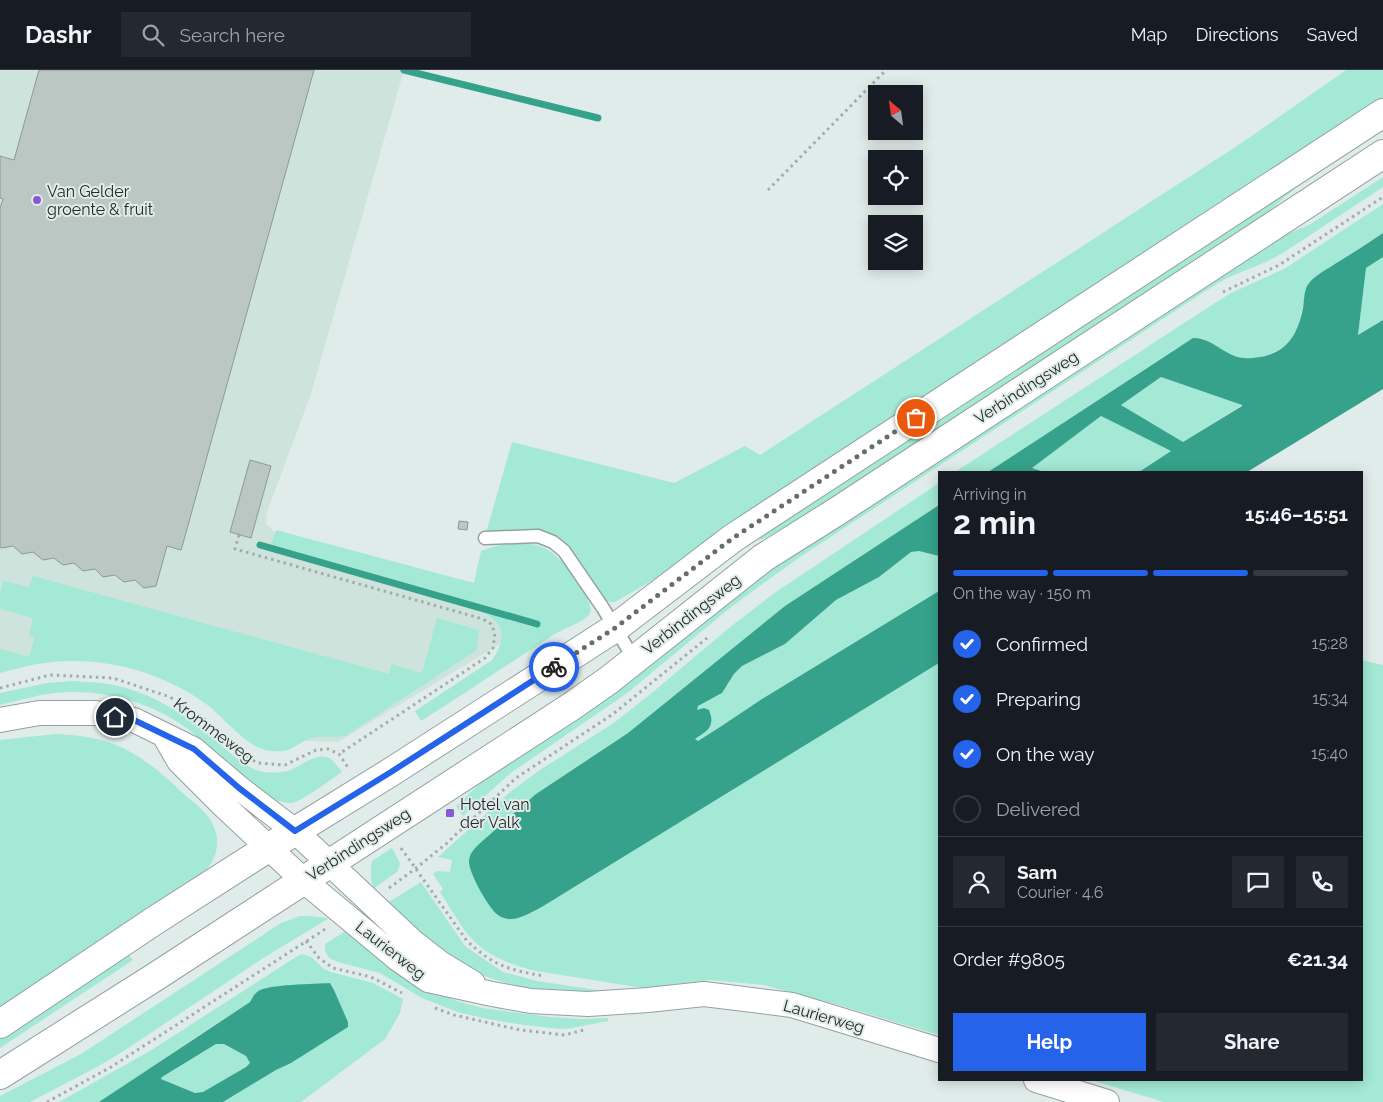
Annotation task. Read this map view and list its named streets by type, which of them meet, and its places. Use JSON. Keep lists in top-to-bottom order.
{
  "streets": {
    "street": ["Verbindingsweg", "Krommeweg", "Laurierweg"]
  },
  "crossings": [
    ["Verbindingsweg", "Krommeweg"],
    ["Verbindingsweg", "Laurierweg"],
    ["Krommeweg", "Laurierweg"]
  ],
  "places": {
    "other": ["Van Gelder groente & fruit"],
    "transit": ["Hotel van der Valk"]
  },
  "north": "top left",
  "page": {
    "header": "Dashr",
    "search": "Search here",
    "nav": ["Map", "Directions", "Saved"],
    "heading": ["2 min", "Arriving in", "15:46–15:51"],
    "panel": [
      "Sam",
      "Courier · 4.6",
      "Order #9805",
      "€21.34"
    ],
    "bar": "On the way · 150 m",
    "list": [
      ["Confirmed", "15:28"],
      ["Preparing", "15:34"],
      ["On the way", "15:40"],
      "Delivered"
    ],
    "buttons": ["Help", "Share"]
  }
}
